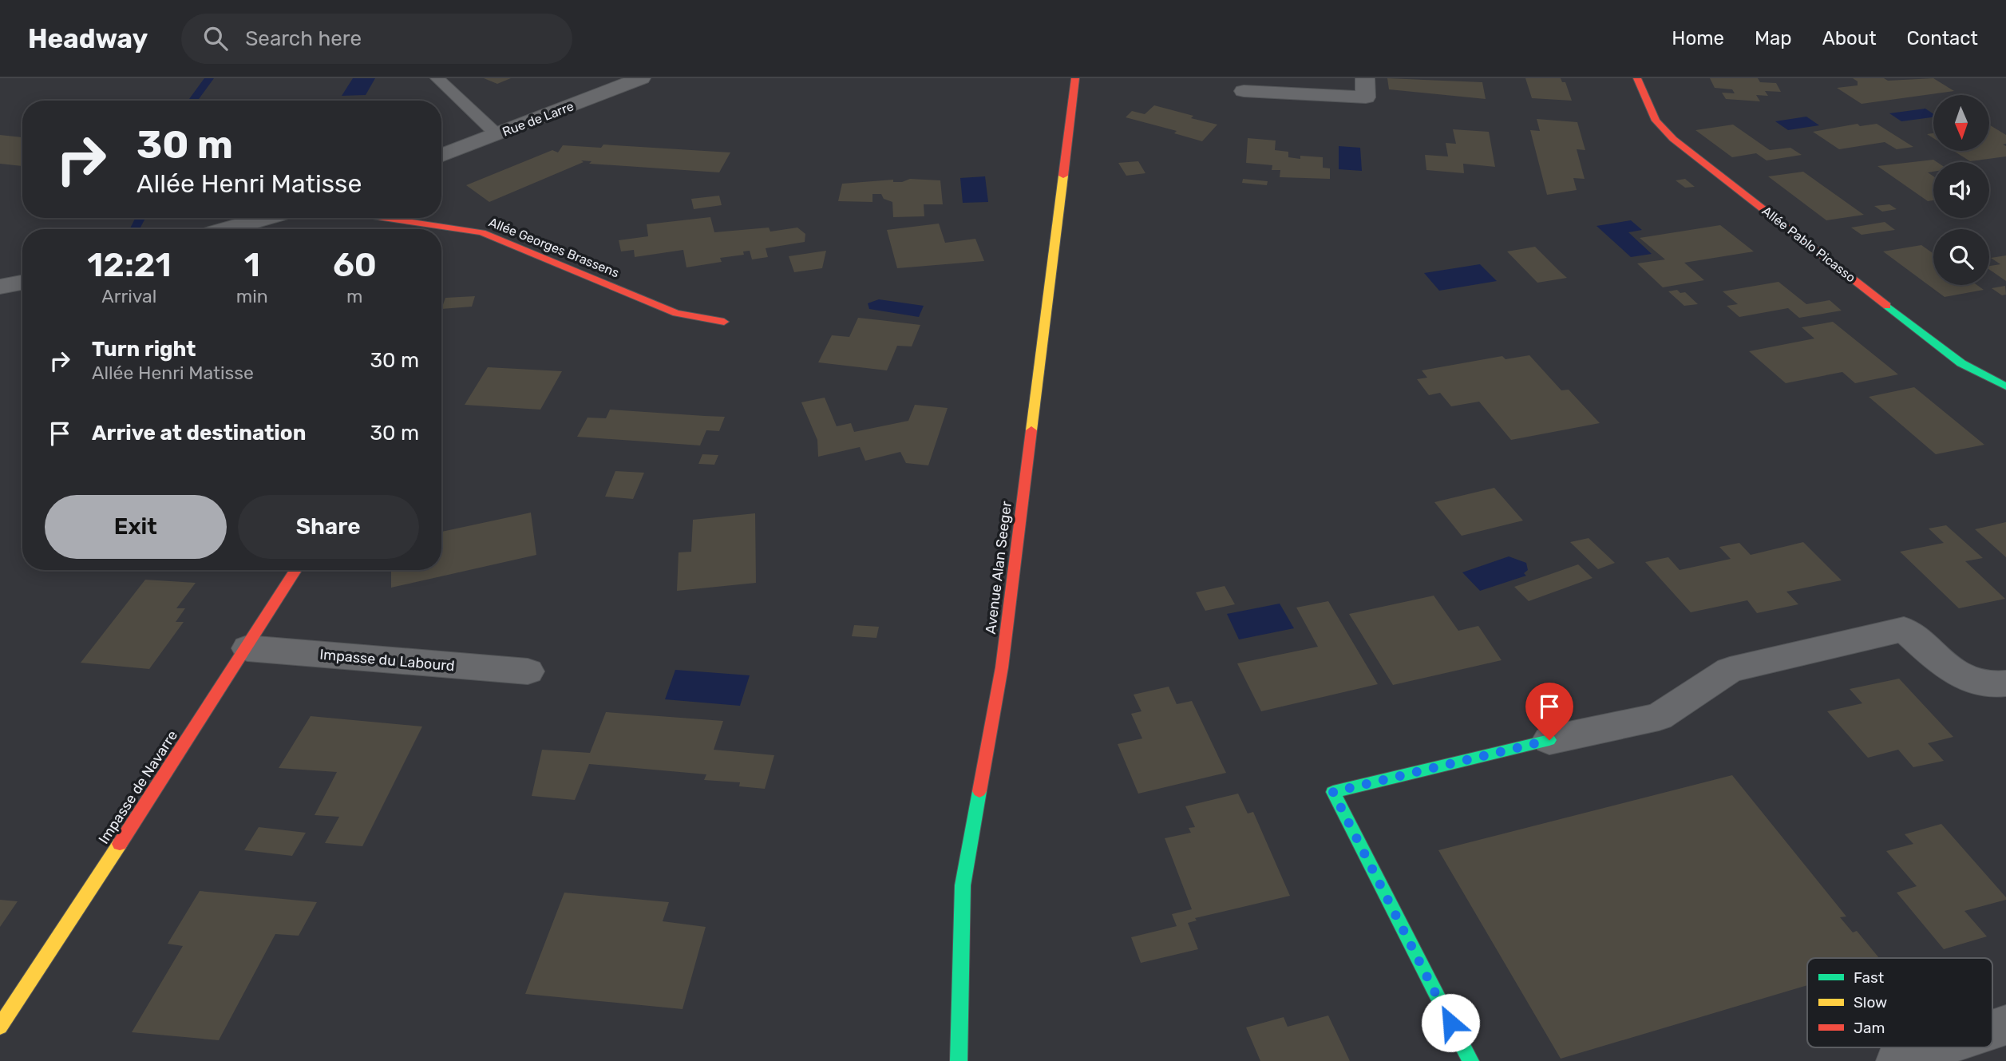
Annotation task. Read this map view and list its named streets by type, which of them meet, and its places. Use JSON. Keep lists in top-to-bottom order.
{
  "streets": {
    "street": [
      "Rue de Larre",
      "Allée Pablo Picasso",
      "Allée Georges Brassens",
      "Avenue Alan Seeger",
      "Impasse du Labourd",
      "Impasse de Navarre"
    ]
  },
  "crossings": [
    ["Impasse du Labourd", "Impasse de Navarre"]
  ],
  "legend": ["Fast", "Slow", "Jam"],
  "north": "bottom",
  "page": {
    "header": "Headway",
    "search": "Search here",
    "nav": [
      "Home",
      "Map",
      "About",
      "Contact"
    ],
    "turn": ["30 m", "Allée Henri Matisse"],
    "eta": [
      "12:21",
      "Arrival",
      "1",
      "min",
      "60",
      "m"
    ],
    "list": [
      {
        "name": "Turn right",
        "note": "Allée Henri Matisse",
        "value": "30 m"
      },
      {
        "name": "Arrive at destination",
        "value": "30 m"
      }
    ],
    "buttons": ["Exit", "Share"]
  }
}
